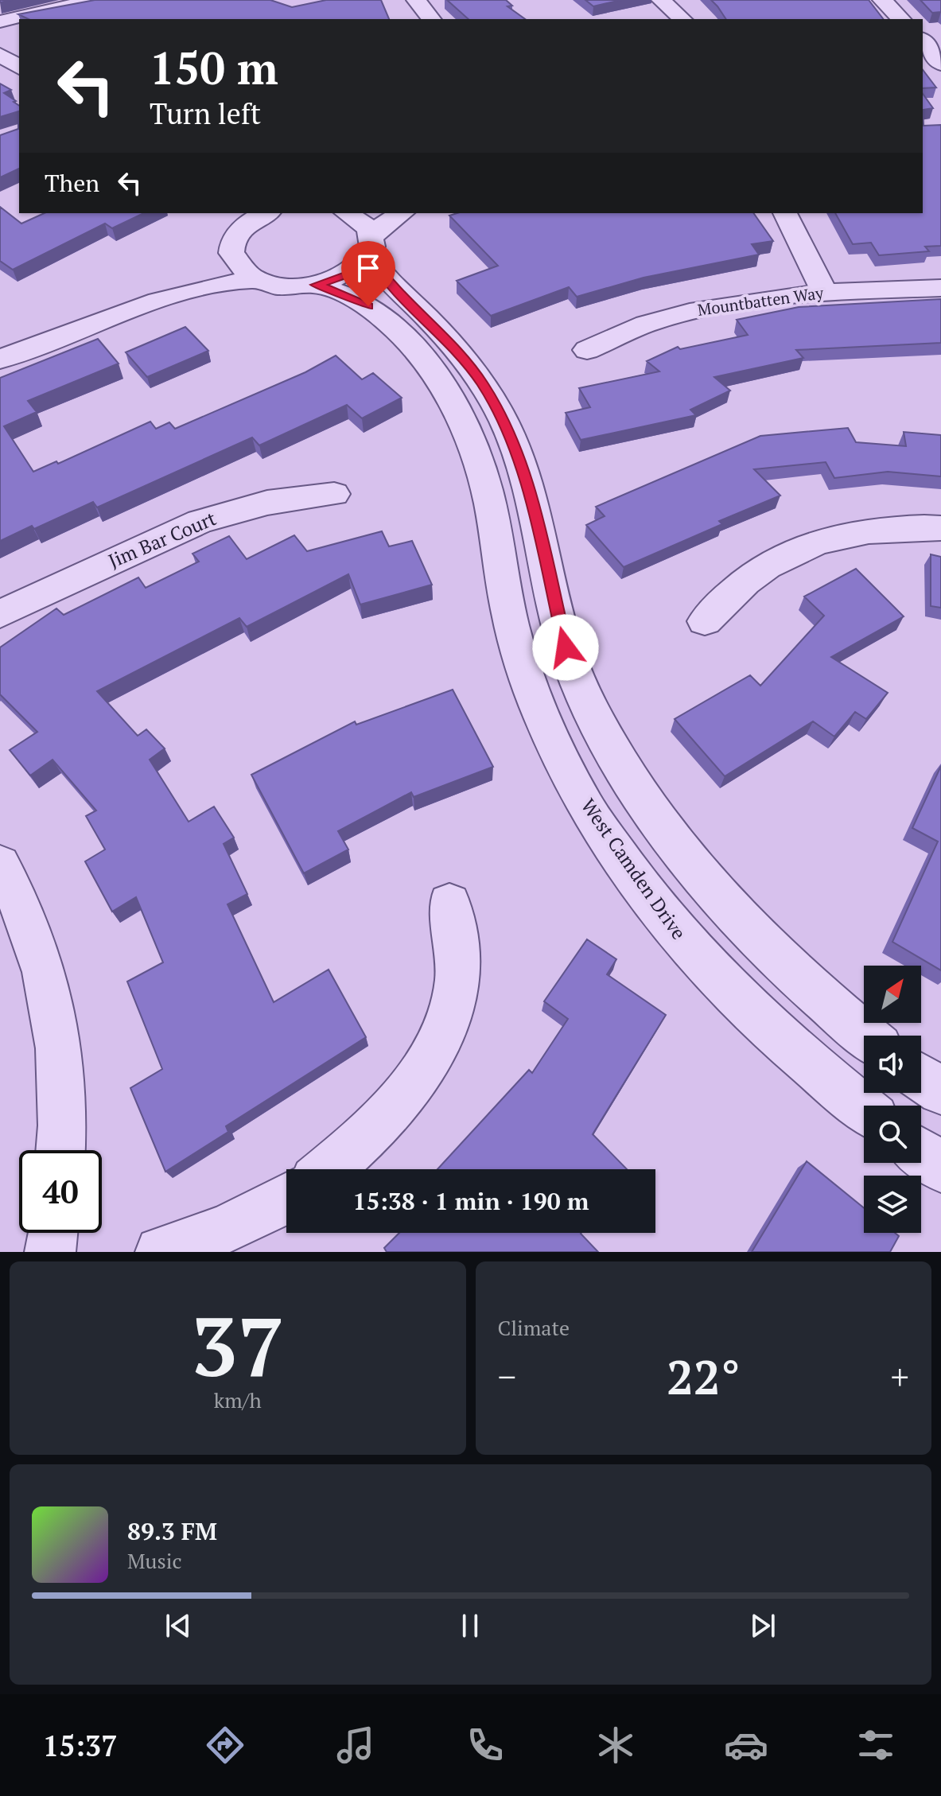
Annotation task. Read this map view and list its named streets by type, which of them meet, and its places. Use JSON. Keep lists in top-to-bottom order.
{
  "streets": {
    "street": ["Mountbatten Way", "Jim Bar Court", "West Camden Drive"]
  },
  "north": "top right",
  "page": {
    "turn": ["150 m", "Turn left"],
    "then": "Then",
    "limit": "40",
    "trip": "15:38 · 1 min · 190 m",
    "tile": [
      ["37", "km/h"],
      "Climate"
    ],
    "heat": ["−", "22°", "+"],
    "song": ["89.3 FM", "Music"],
    "tabs": "15:37"
  }
}
